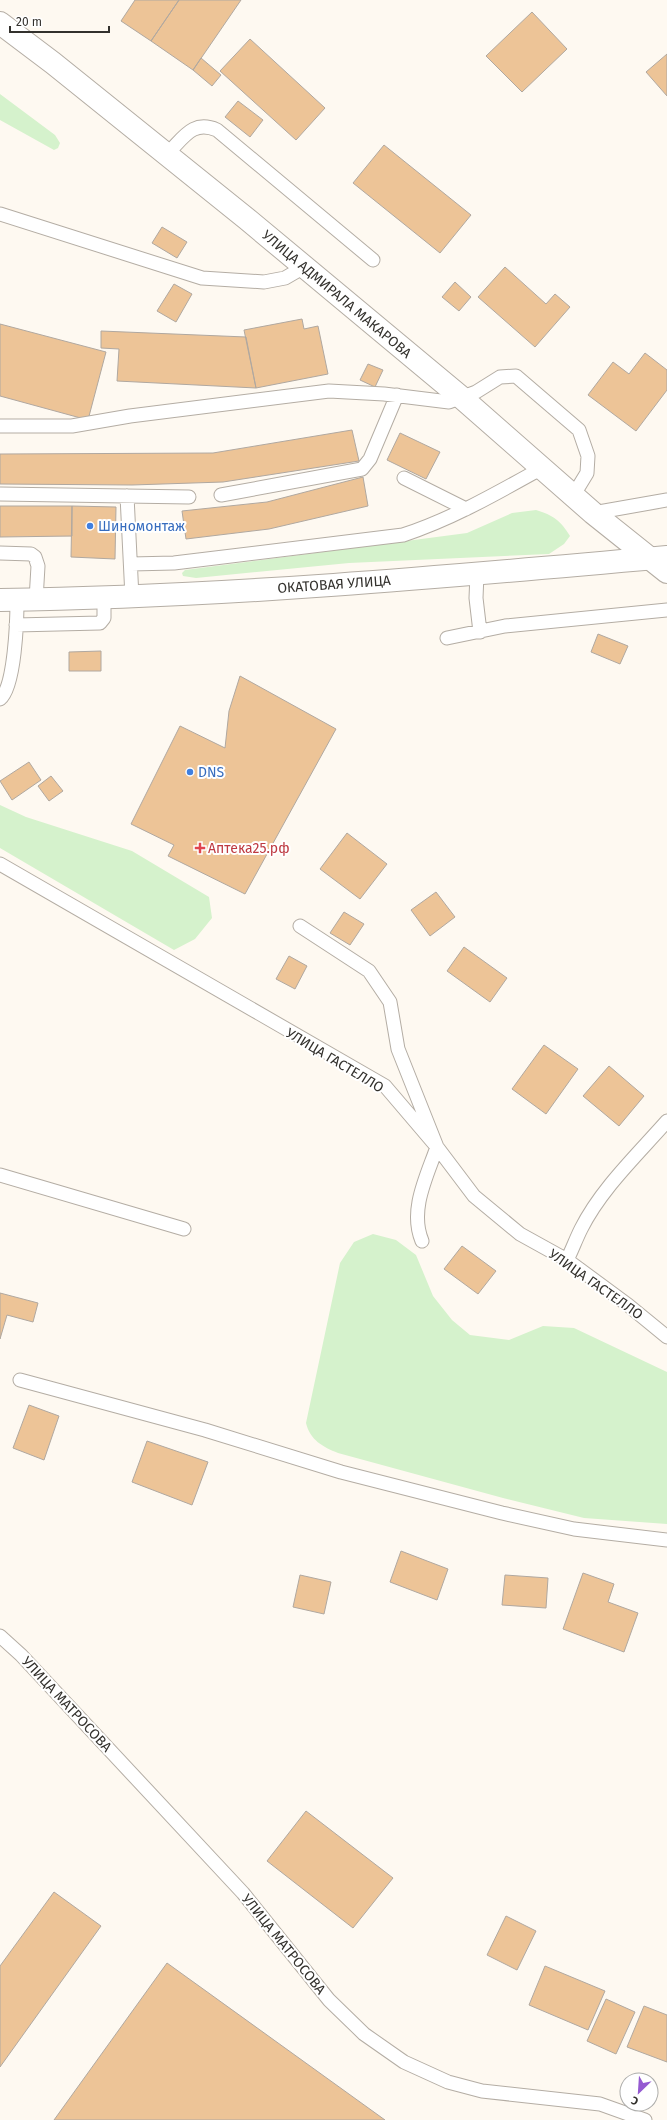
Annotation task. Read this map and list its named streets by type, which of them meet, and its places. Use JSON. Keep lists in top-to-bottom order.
{
  "streets": {
    "street": ["УЛИЦА АДМИРАЛА МАКАРОВА", "ОКАТОВАЯ УЛИЦА"],
    "lane": ["УЛИЦА ГАСТЕЛЛО", "УЛИЦА МАТРОСОВА"]
  },
  "crossings": [
    ["УЛИЦА АДМИРАЛА МАКАРОВА", "ОКАТОВАЯ УЛИЦА"]
  ],
  "places": {
    "other": ["Шиномонтаж", "DNS"],
    "health": ["Аптека25.рф"]
  },
  "scale_bar": "20 m",
  "north": "bottom left"
}
